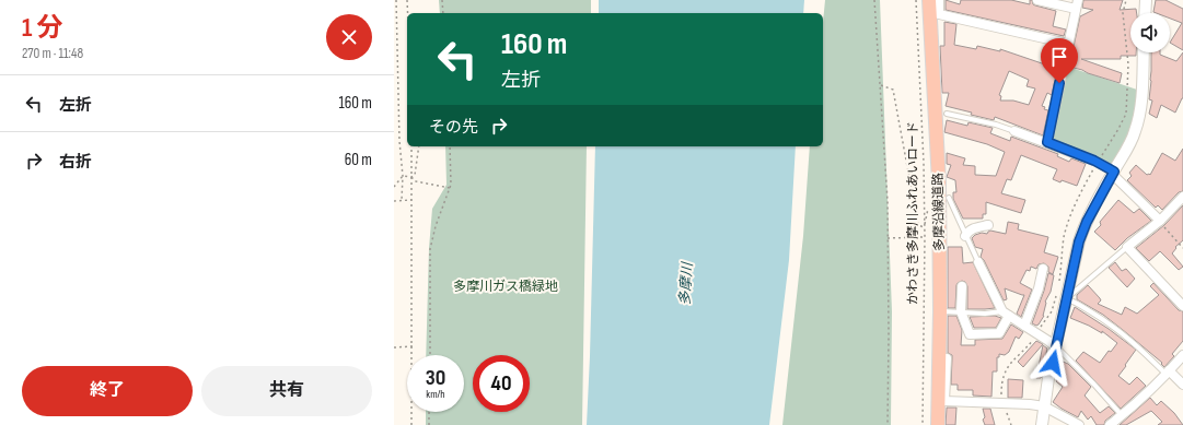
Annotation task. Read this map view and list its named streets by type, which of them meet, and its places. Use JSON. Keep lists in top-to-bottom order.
{
  "streets": {
    "main road": ["多摩沿線道路"],
    "path": ["かわさき多摩川ふれあいロード"]
  },
  "water": ["多摩川"],
  "parks": ["多摩川ガス橋緑地"],
  "page": {
    "heading": ["1 分", "270 m · 11:48"],
    "turn": ["160 m", "左折"],
    "list": [
      {
        "name": "左折",
        "value": "160 m"
      },
      {
        "name": "右折",
        "value": "60 m"
      }
    ],
    "then": "その先",
    "speed": "30 km/h",
    "limit": "40",
    "buttons": ["終了", "共有"]
  }
}
